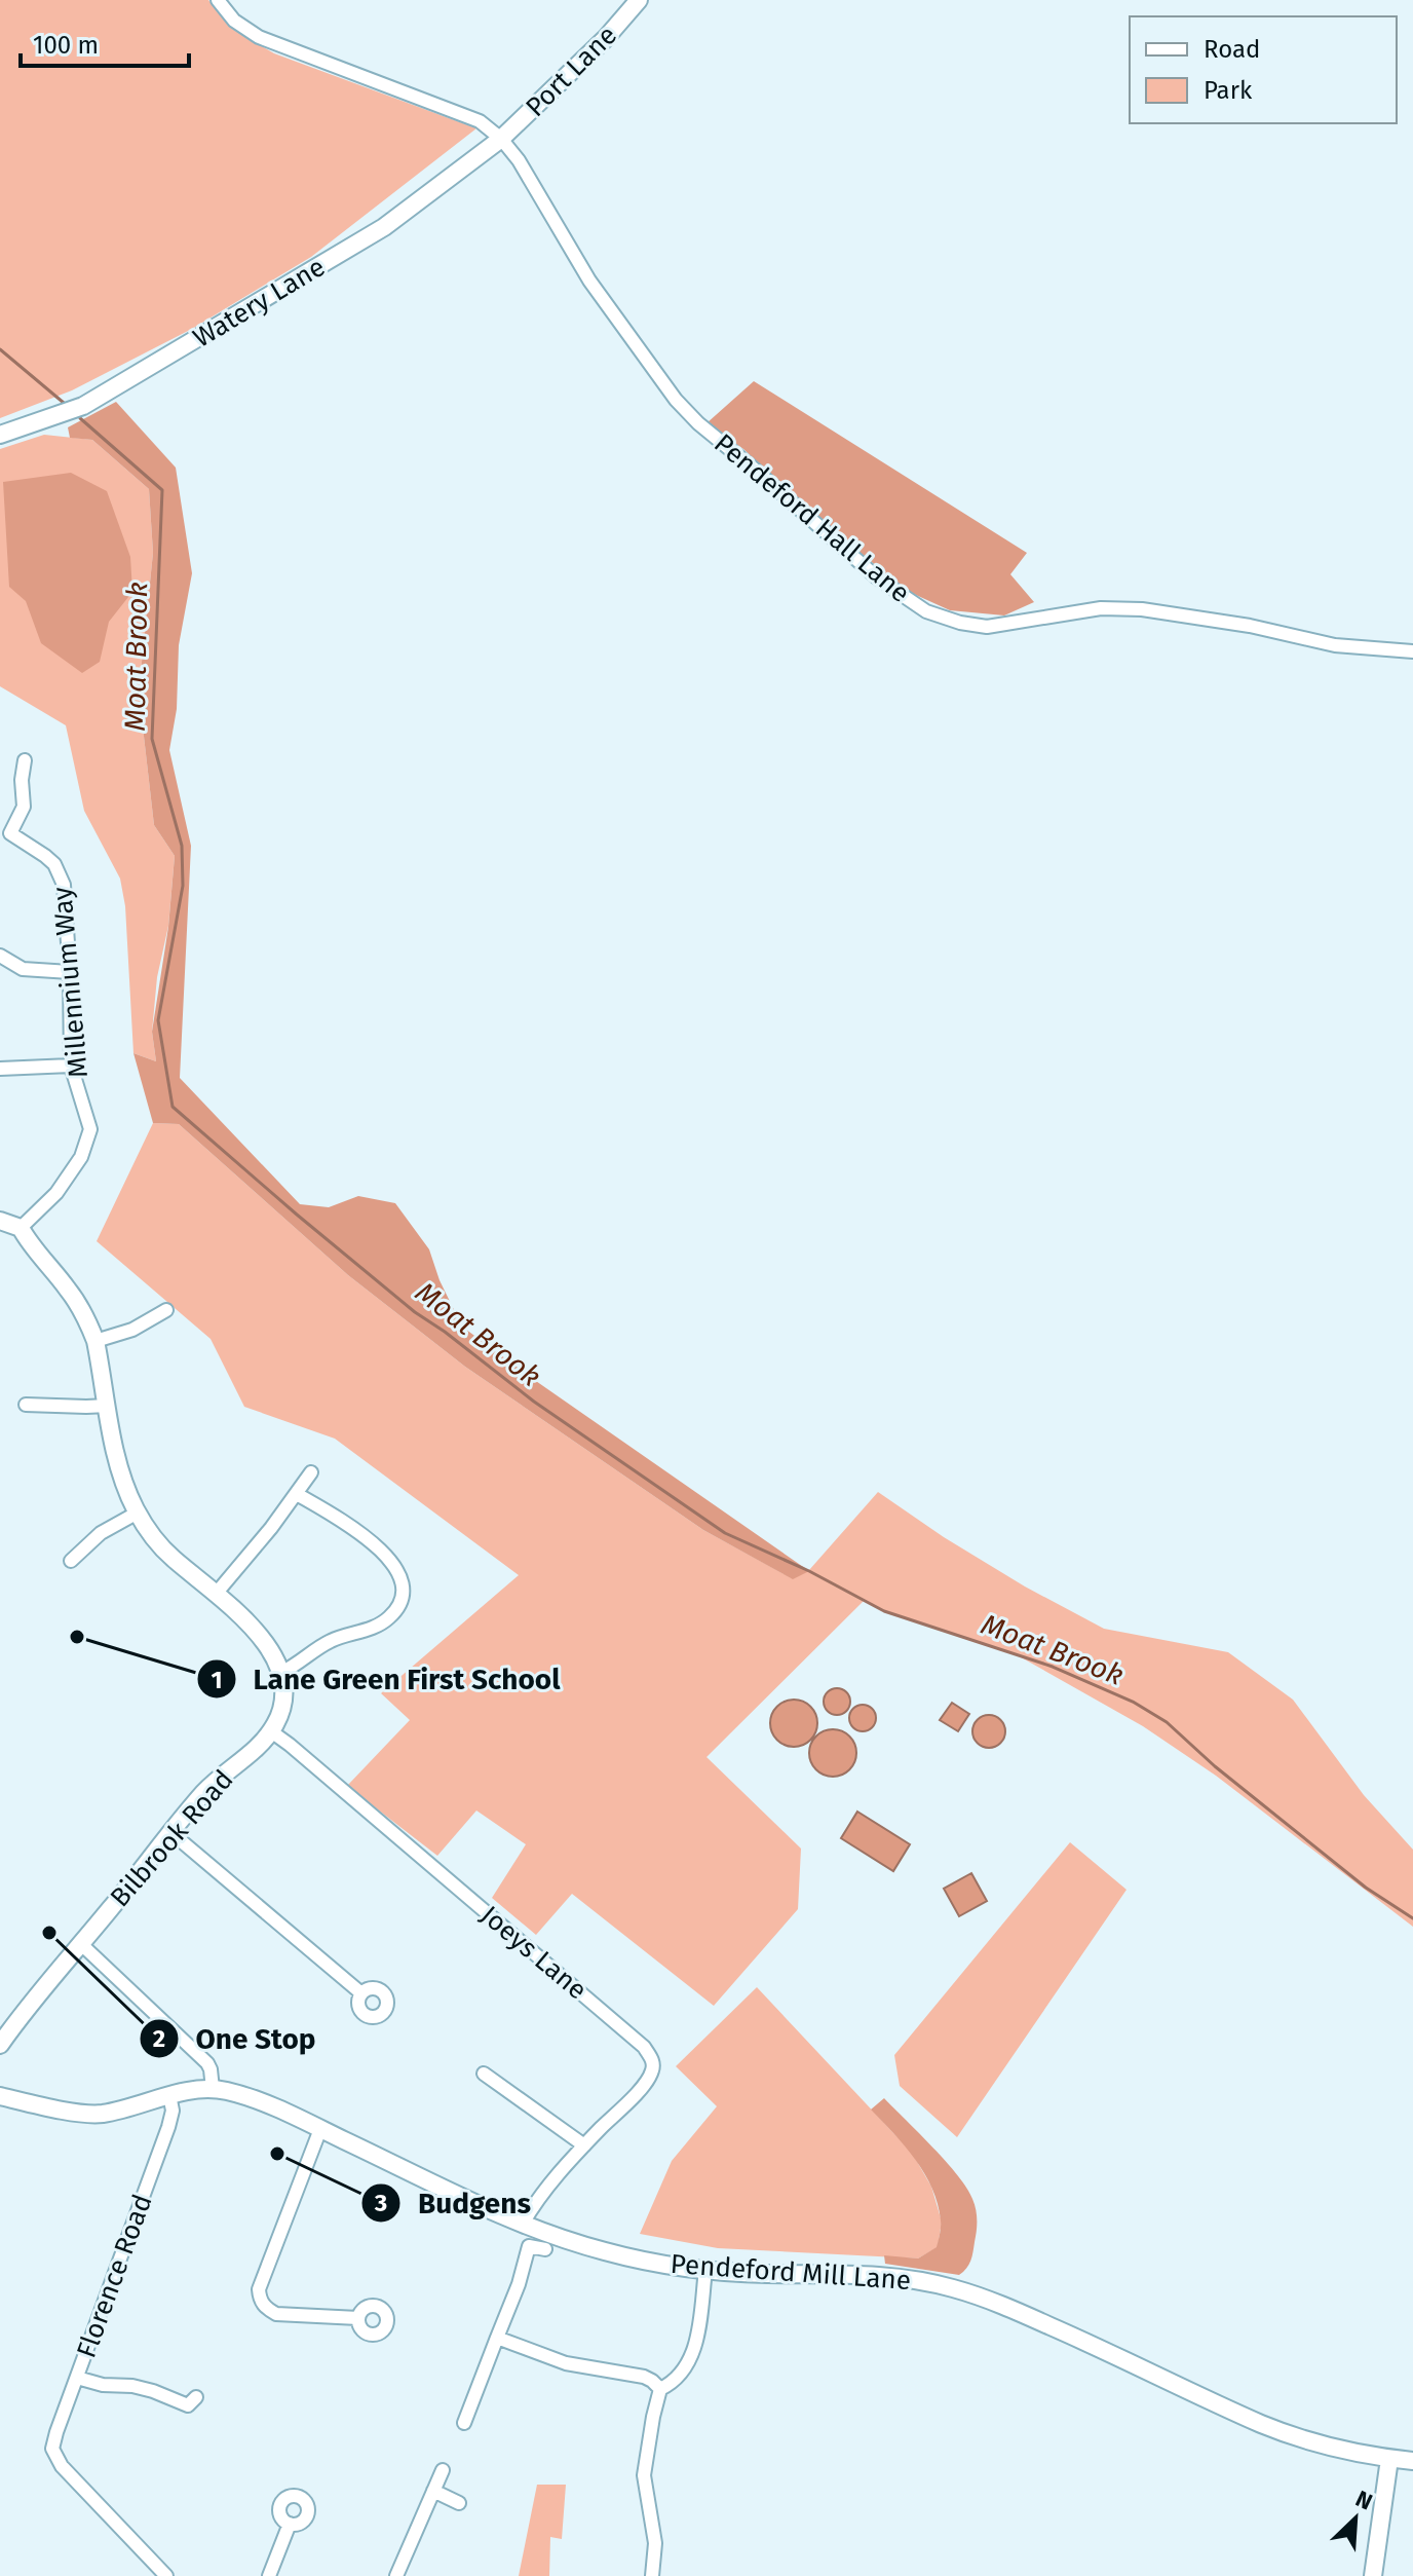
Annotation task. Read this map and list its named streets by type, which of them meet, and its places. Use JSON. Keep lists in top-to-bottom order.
{
  "streets": {
    "street": [
      "Port Lane",
      "Watery Lane",
      "Pendeford Hall Lane",
      "Millennium Way",
      "Bilbrook Road",
      "Joeys Lane",
      "Pendeford Mill Lane",
      "Florence Road"
    ]
  },
  "crossings": [
    ["Port Lane", "Watery Lane"],
    ["Port Lane", "Pendeford Hall Lane"],
    ["Watery Lane", "Pendeford Hall Lane"],
    ["Bilbrook Road", "Joeys Lane"],
    ["Joeys Lane", "Pendeford Mill Lane"],
    ["Pendeford Mill Lane", "Florence Road"]
  ],
  "water": ["Moat Brook"],
  "places": ["Lane Green First School", "One Stop", "Budgens"],
  "legend": ["Road", "Park"],
  "scale_bar": "100 m",
  "north": "top right"
}
